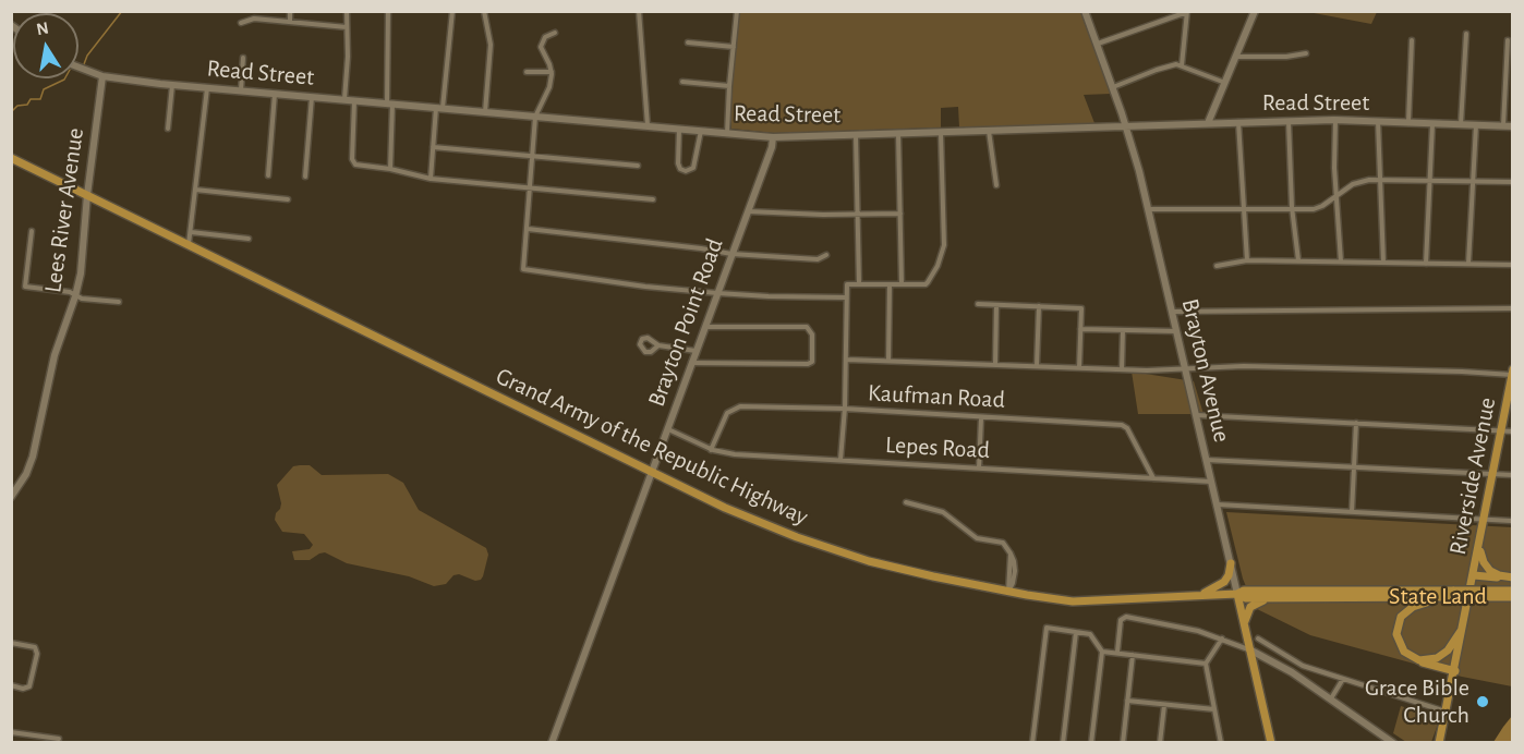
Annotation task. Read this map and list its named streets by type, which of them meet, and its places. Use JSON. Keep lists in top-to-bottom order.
{
  "streets": {
    "main road": [
      "Read Street",
      "Lees River Avenue",
      "Brayton Point Road",
      "Brayton Avenue",
      "Grand Army of the Republic Highway",
      "Riverside Avenue"
    ],
    "street": ["Kaufman Road", "Lepes Road"]
  },
  "crossings": [
    ["Read Street", "Lees River Avenue"],
    ["Read Street", "Brayton Point Road"],
    ["Read Street", "Brayton Avenue"],
    ["Lees River Avenue", "Grand Army of the Republic Highway"],
    ["Brayton Point Road", "Grand Army of the Republic Highway"],
    ["Brayton Point Road", "Lepes Road"],
    ["Brayton Avenue", "Grand Army of the Republic Highway"],
    ["Brayton Avenue", "Lepes Road"],
    ["Kaufman Road", "Lepes Road"]
  ],
  "parks": ["State Land"],
  "places": ["Grace Bible Church"],
  "north": "top"
}
